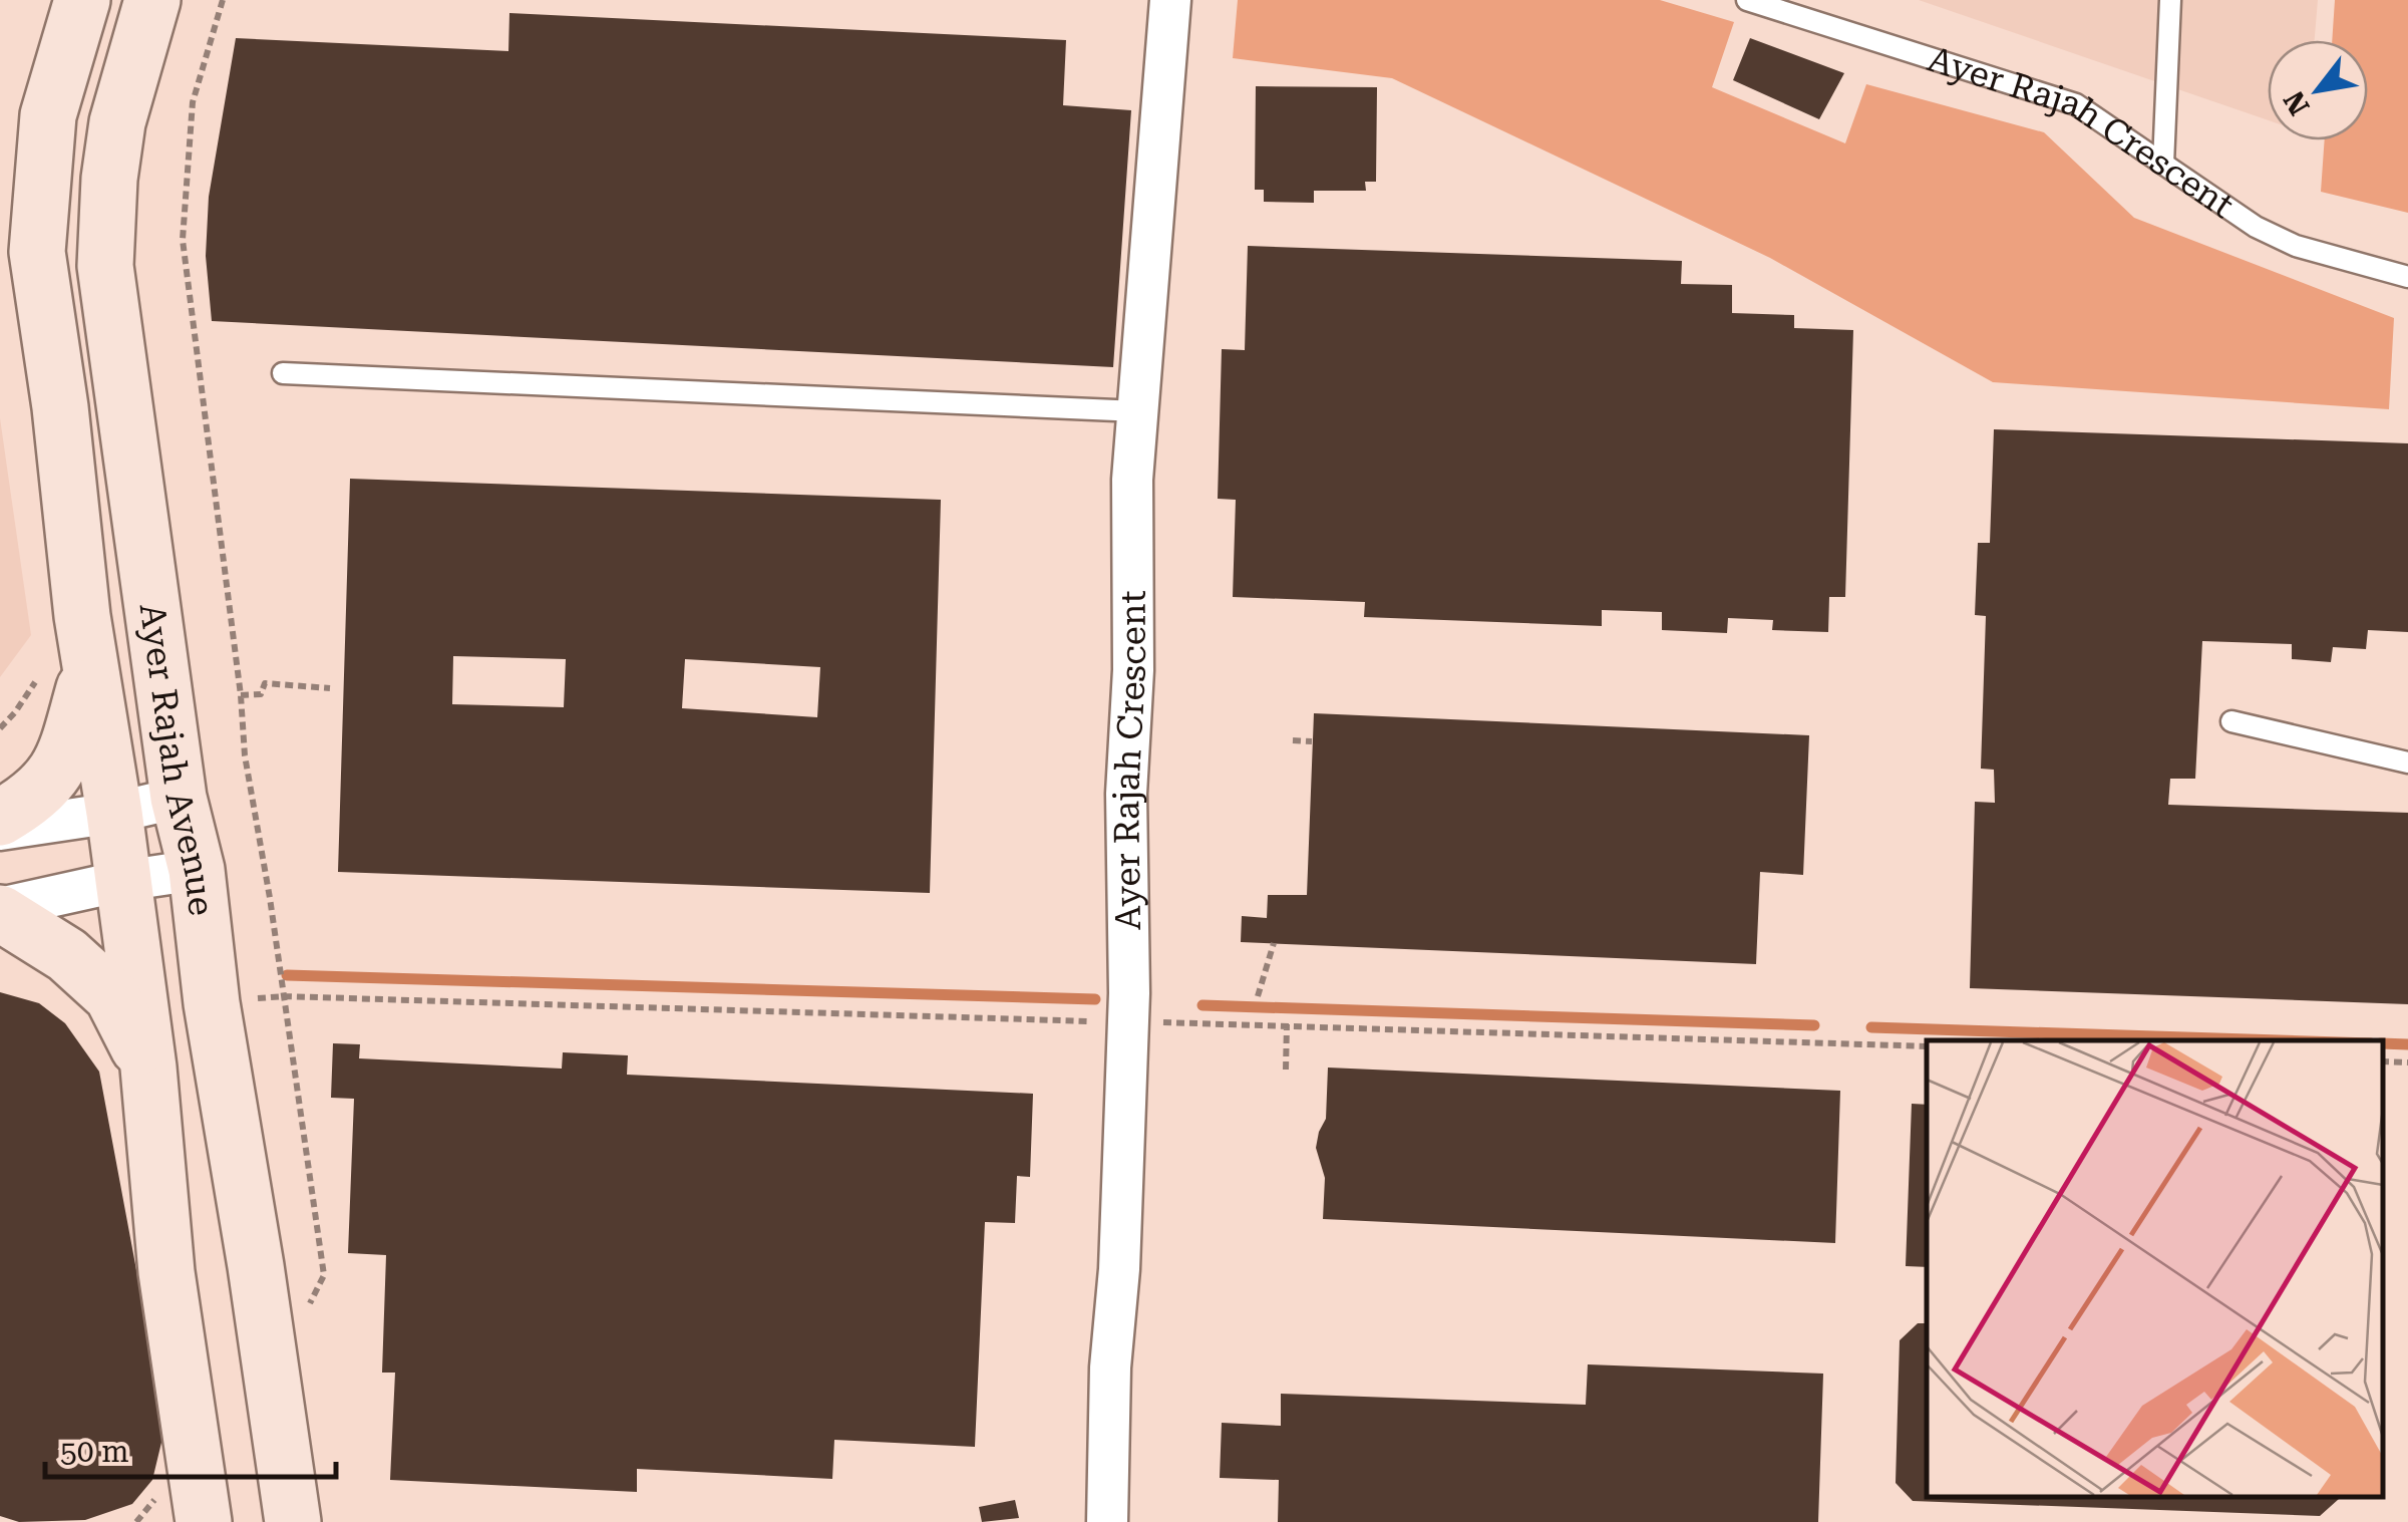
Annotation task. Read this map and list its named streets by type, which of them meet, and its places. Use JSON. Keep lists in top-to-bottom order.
{
  "streets": {
    "street": ["Ayer Rajah Crescent", "Ayer Rajah Avenue"]
  },
  "scale_bar": "50 m",
  "north": "bottom left"
}
